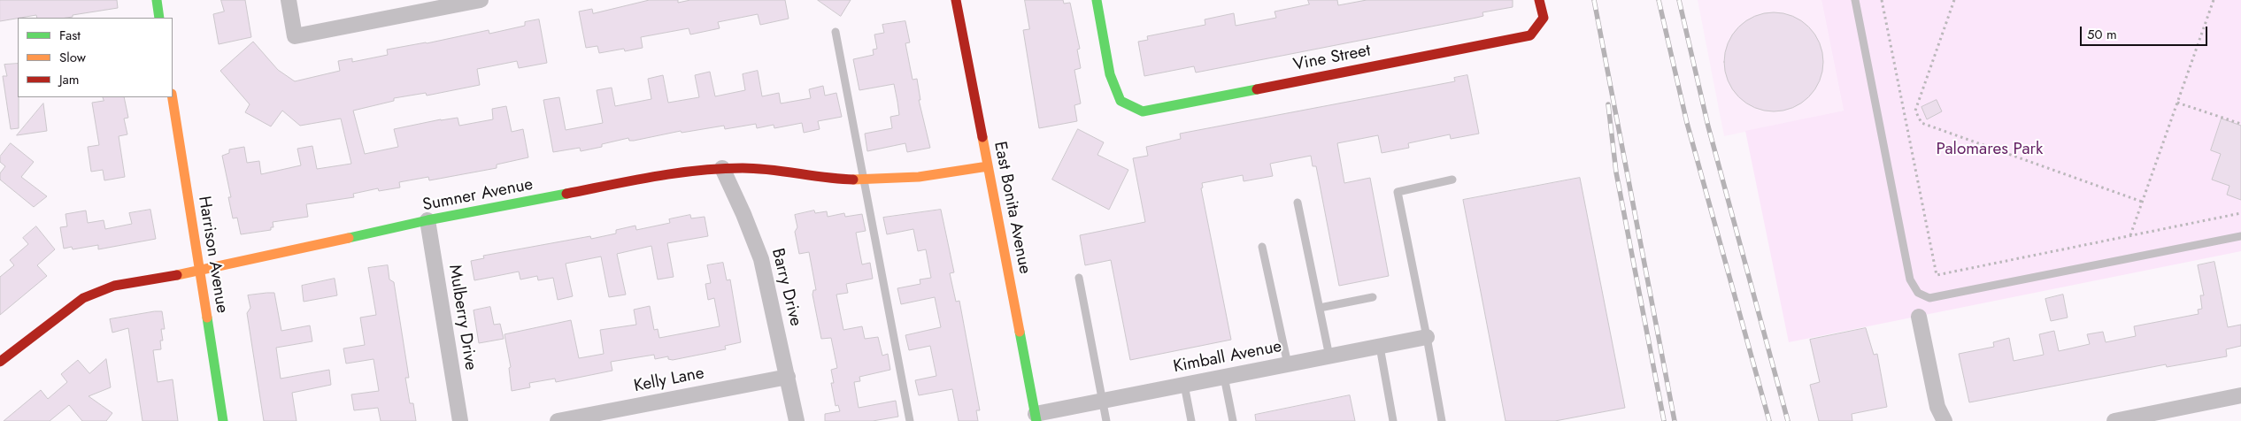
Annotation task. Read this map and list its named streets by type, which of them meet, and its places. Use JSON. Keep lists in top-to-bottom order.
{
  "streets": {
    "street": [
      "Vine Street",
      "Sumner Avenue",
      "East Bonita Avenue",
      "Harrison Avenue",
      "Barry Drive",
      "Mulberry Drive",
      "Kimball Avenue",
      "Kelly Lane"
    ]
  },
  "crossings": [
    ["Sumner Avenue", "East Bonita Avenue"],
    ["Sumner Avenue", "Harrison Avenue"],
    ["Sumner Avenue", "Barry Drive"],
    ["Sumner Avenue", "Mulberry Drive"],
    ["East Bonita Avenue", "Kimball Avenue"],
    ["Barry Drive", "Kelly Lane"]
  ],
  "parks": ["Palomares Park"],
  "legend": ["Fast", "Slow", "Jam"],
  "scale_bar": "50 m"
}
